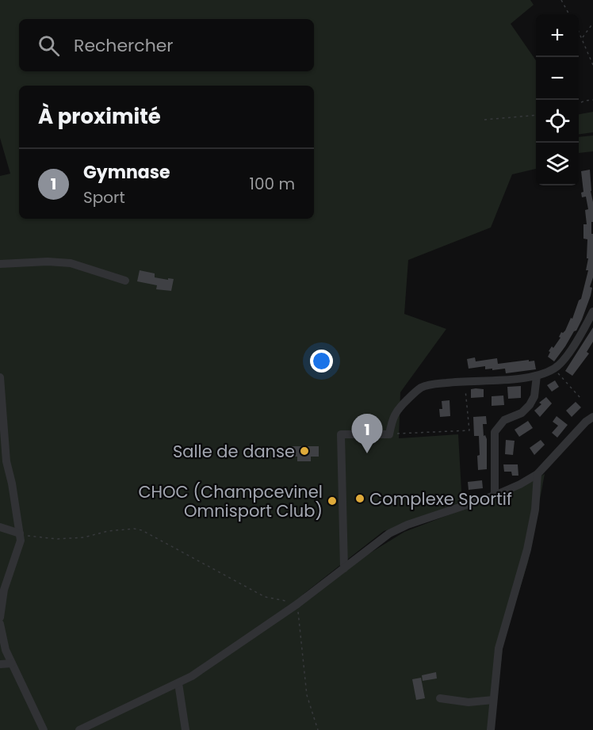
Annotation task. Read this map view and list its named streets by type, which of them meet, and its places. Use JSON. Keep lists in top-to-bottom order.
{
  "places": ["Salle de danse", "Complexe Sportif", "CHOC (Champcevinel Omnisport Club)"],
  "page": {
    "map_buttons": ["+", "−"],
    "search": "Rechercher",
    "heading": "À proximité",
    "list": [
      {
        "mark": "1",
        "name": "Gymnase",
        "note": "Sport",
        "value": "100 m"
      }
    ],
    "pins": "1"
  }
}
